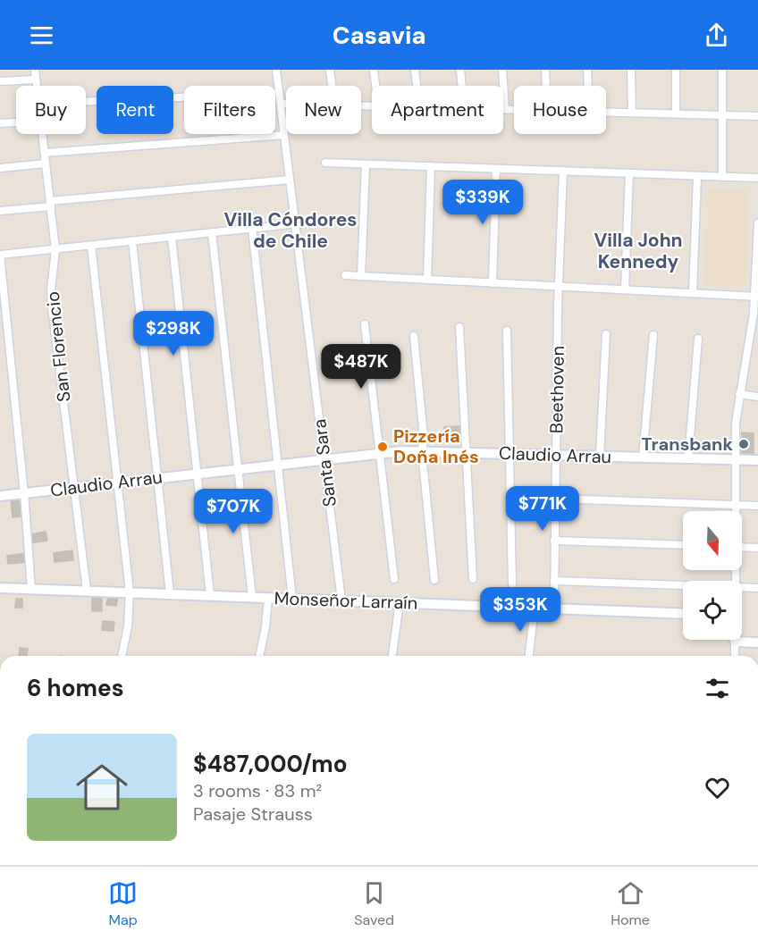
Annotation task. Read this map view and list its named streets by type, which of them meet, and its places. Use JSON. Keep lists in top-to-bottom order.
{
  "streets": {
    "street": [
      "San Florencio",
      "Beethoven",
      "Claudio Arrau",
      "Santa Sara",
      "Monseñor Larraín"
    ]
  },
  "crossings": [
    ["San Florencio", "Claudio Arrau"],
    ["San Florencio", "Monseñor Larraín"],
    ["Beethoven", "Claudio Arrau"],
    ["Beethoven", "Monseñor Larraín"],
    ["Claudio Arrau", "Santa Sara"],
    ["Santa Sara", "Monseñor Larraín"]
  ],
  "districts": ["Villa Cóndores de Chile", "Villa John Kennedy"],
  "places": ["Transbank", "Pizzería Doña Inés"],
  "north": "bottom",
  "page": {
    "header": "Casavia",
    "chip": [
      "Buy",
      "Rent",
      "Filters",
      "New",
      "Apartment",
      "House"
    ],
    "price": [
      "$339K",
      "$298K",
      "$487K",
      "$771K",
      "$707K",
      "$353K"
    ],
    "heading": "6 homes",
    "list": [
      {
        "name": "$487,000/mo",
        "note": "3 rooms · 83 m² · Pasaje Strauss"
      }
    ],
    "tabs": ["Map", "Saved", "Home"]
  }
}
